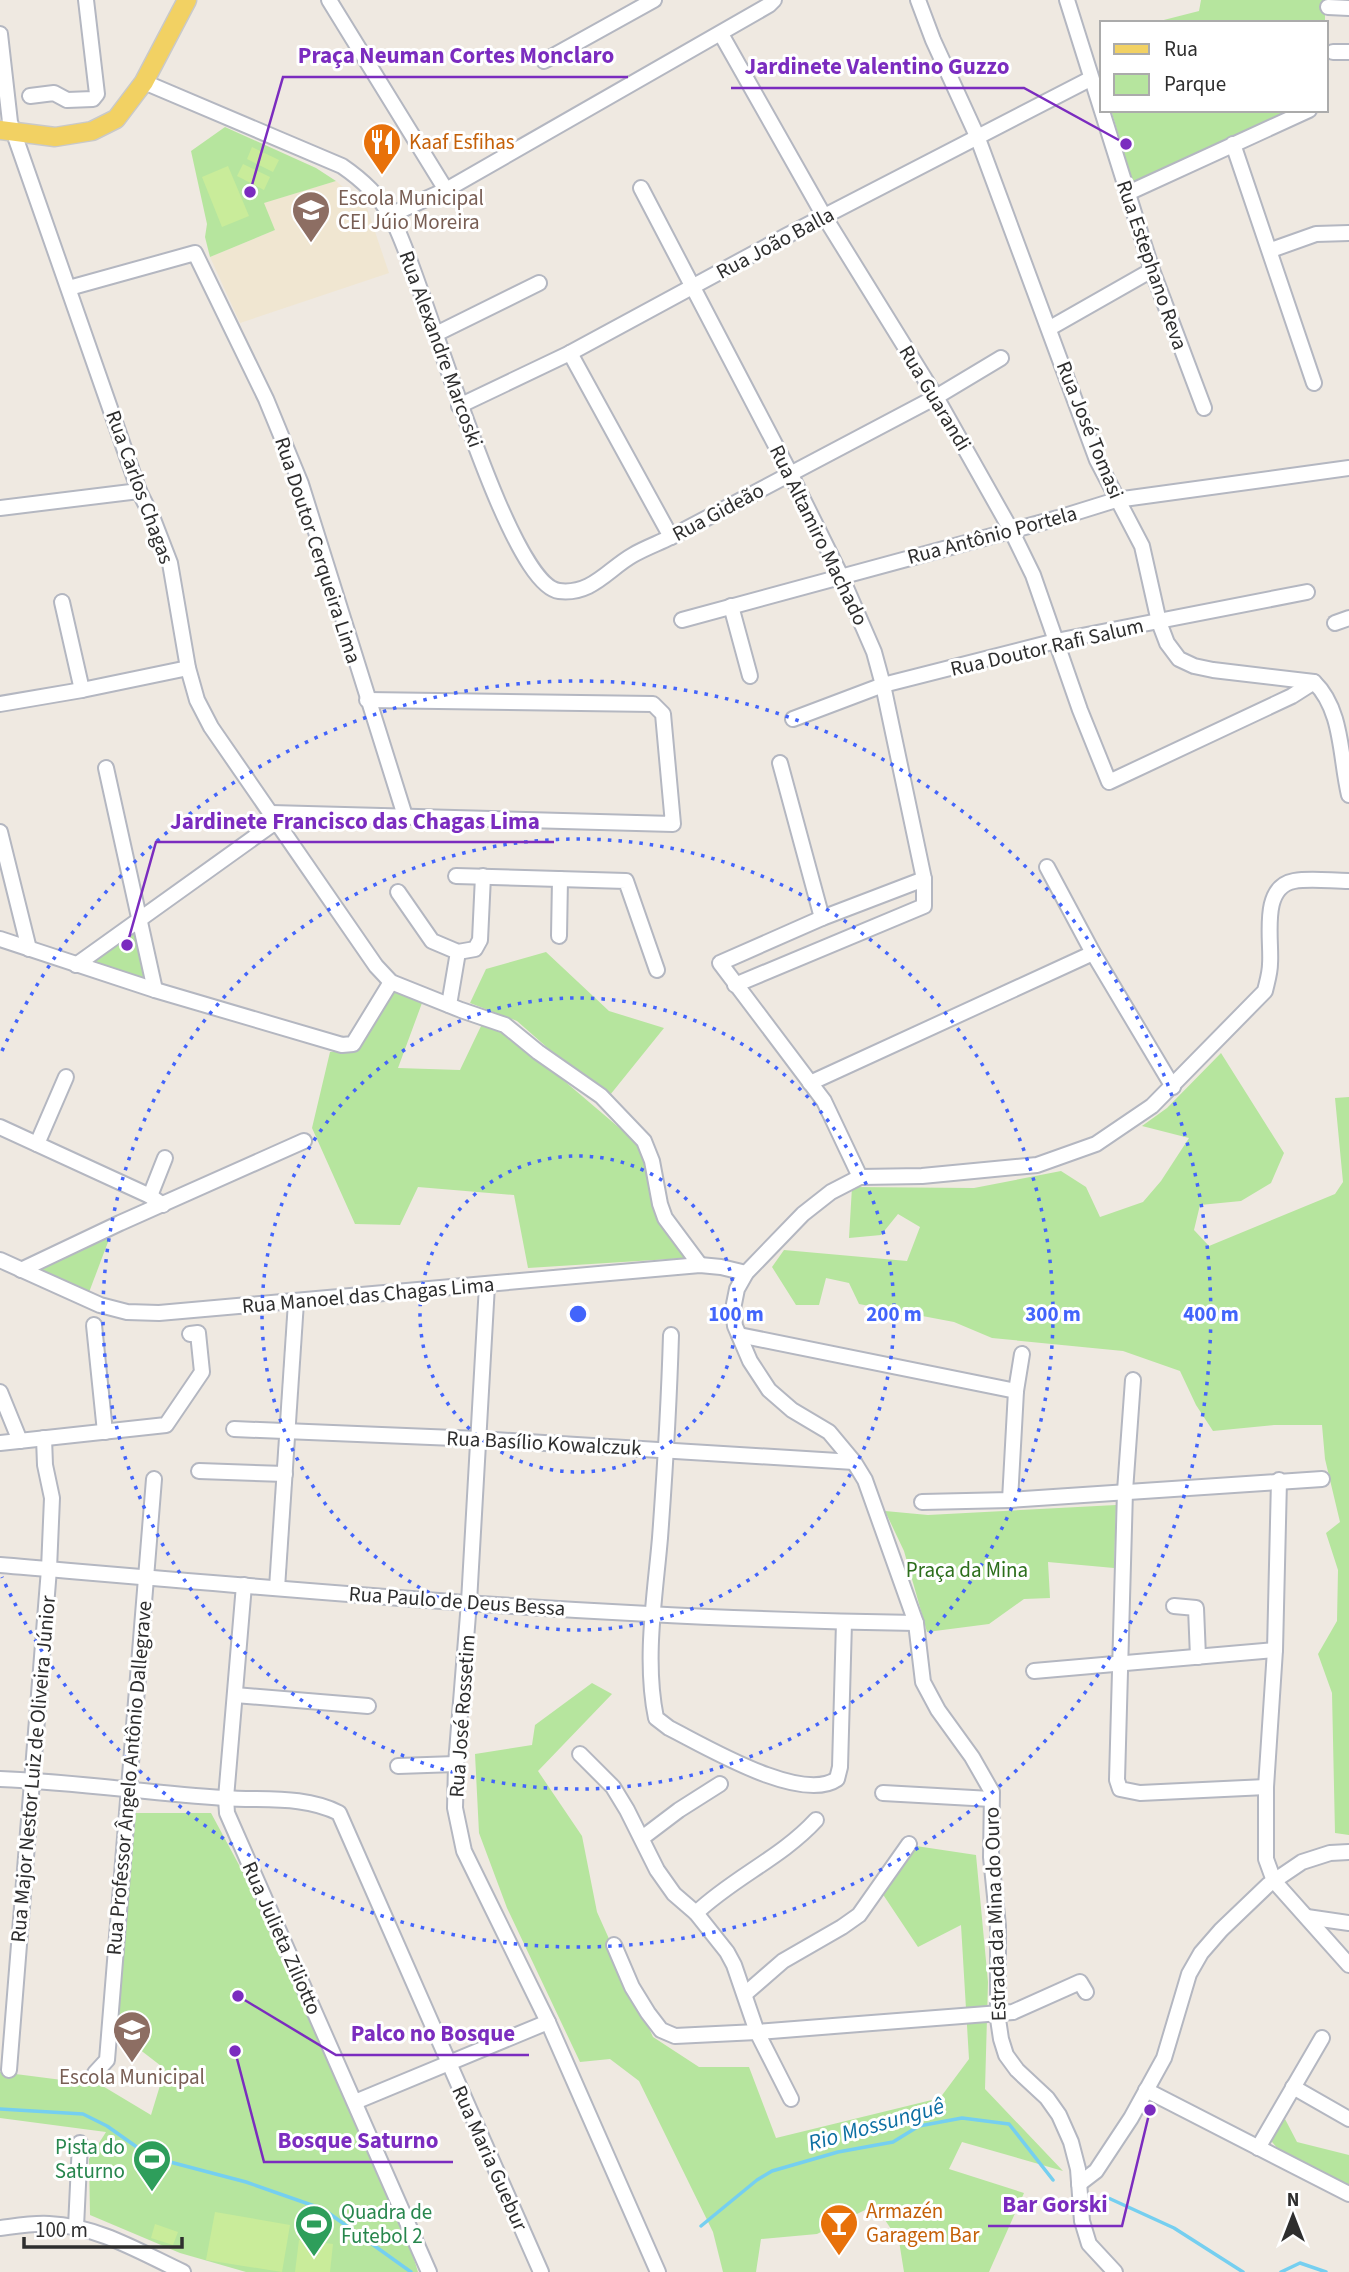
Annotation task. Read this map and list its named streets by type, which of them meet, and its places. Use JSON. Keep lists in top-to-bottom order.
{
  "streets": {
    "street": [
      "Rua João Balla",
      "Rua Estephano Reva",
      "Rua Alexandre Marcoski",
      "Rua Guarandi",
      "Rua José Tomasi",
      "Rua Carlos Chagas",
      "Rua Gideão",
      "Rua Altamiro Machado",
      "Rua Antônio Portela",
      "Rua Doutor Cerqueira Lima",
      "Rua Doutor Rafi Salum",
      "Rua Manoel das Chagas Lima",
      "Rua Basílio Kowalczuk",
      "Rua Paulo de Deus Bessa",
      "Rua José Rossetim",
      "Rua Major Nestor Luiz de Oliveira Júnior",
      "Rua Professor Ângelo Antônio Dallegrave",
      "Estrada da Mina do Ouro",
      "Rua Julieta Ziliotto",
      "Rua Maria Guebur"
    ]
  },
  "crossings": [
    ["Rua João Balla", "Rua Estephano Reva"],
    ["Rua João Balla", "Rua Alexandre Marcoski"],
    ["Rua João Balla", "Rua Guarandi"],
    ["Rua João Balla", "Rua José Tomasi"],
    ["Rua João Balla", "Rua Altamiro Machado"],
    ["Rua Alexandre Marcoski", "Rua Gideão"],
    ["Rua Guarandi", "Rua José Tomasi"],
    ["Rua Guarandi", "Rua Gideão"],
    ["Rua Guarandi", "Rua Antônio Portela"],
    ["Rua Guarandi", "Rua Doutor Rafi Salum"],
    ["Rua José Tomasi", "Rua Antônio Portela"],
    ["Rua José Tomasi", "Rua Doutor Rafi Salum"],
    ["Rua Carlos Chagas", "Rua Doutor Cerqueira Lima"],
    ["Rua Carlos Chagas", "Rua Manoel das Chagas Lima"],
    ["Rua Gideão", "Rua Altamiro Machado"],
    ["Rua Altamiro Machado", "Rua Antônio Portela"],
    ["Rua Altamiro Machado", "Rua Doutor Rafi Salum"],
    ["Rua Manoel das Chagas Lima", "Rua José Rossetim"],
    ["Rua Manoel das Chagas Lima", "Estrada da Mina do Ouro"],
    ["Rua Basílio Kowalczuk", "Rua José Rossetim"],
    ["Rua Basílio Kowalczuk", "Estrada da Mina do Ouro"],
    ["Rua Paulo de Deus Bessa", "Rua José Rossetim"],
    ["Rua Paulo de Deus Bessa", "Rua Major Nestor Luiz de Oliveira Júnior"],
    ["Rua Paulo de Deus Bessa", "Rua Professor Ângelo Antônio Dallegrave"],
    ["Rua Paulo de Deus Bessa", "Estrada da Mina do Ouro"],
    ["Rua Paulo de Deus Bessa", "Rua Julieta Ziliotto"],
    ["Rua Julieta Ziliotto", "Rua Maria Guebur"]
  ],
  "water": ["Rio Mossunguê"],
  "parks": ["Praça da Mina"],
  "places": {
    "other": [
      "Jardinete Valentino Guzzo",
      "Praça Neuman Cortes Monclaro",
      "Jardinete Francisco das Chagas Lima",
      "Palco no Bosque",
      "Bosque Saturno",
      "Bar Gorski"
    ],
    "restaurant": ["Kaaf Esfihas"],
    "school or university": ["Escola Municipal CEI Júio Moreira", "Escola Municipal"],
    "sports": ["Pista do Saturno", "Quadra de Futebol 2"],
    "bar": ["Armazén Garagem Bar"]
  },
  "legend": ["Rua", "Parque"],
  "scale_bar": "100 m",
  "north": "top",
  "rings": [
    "100 m",
    "200 m",
    "300 m",
    "400 m"
  ]
}
